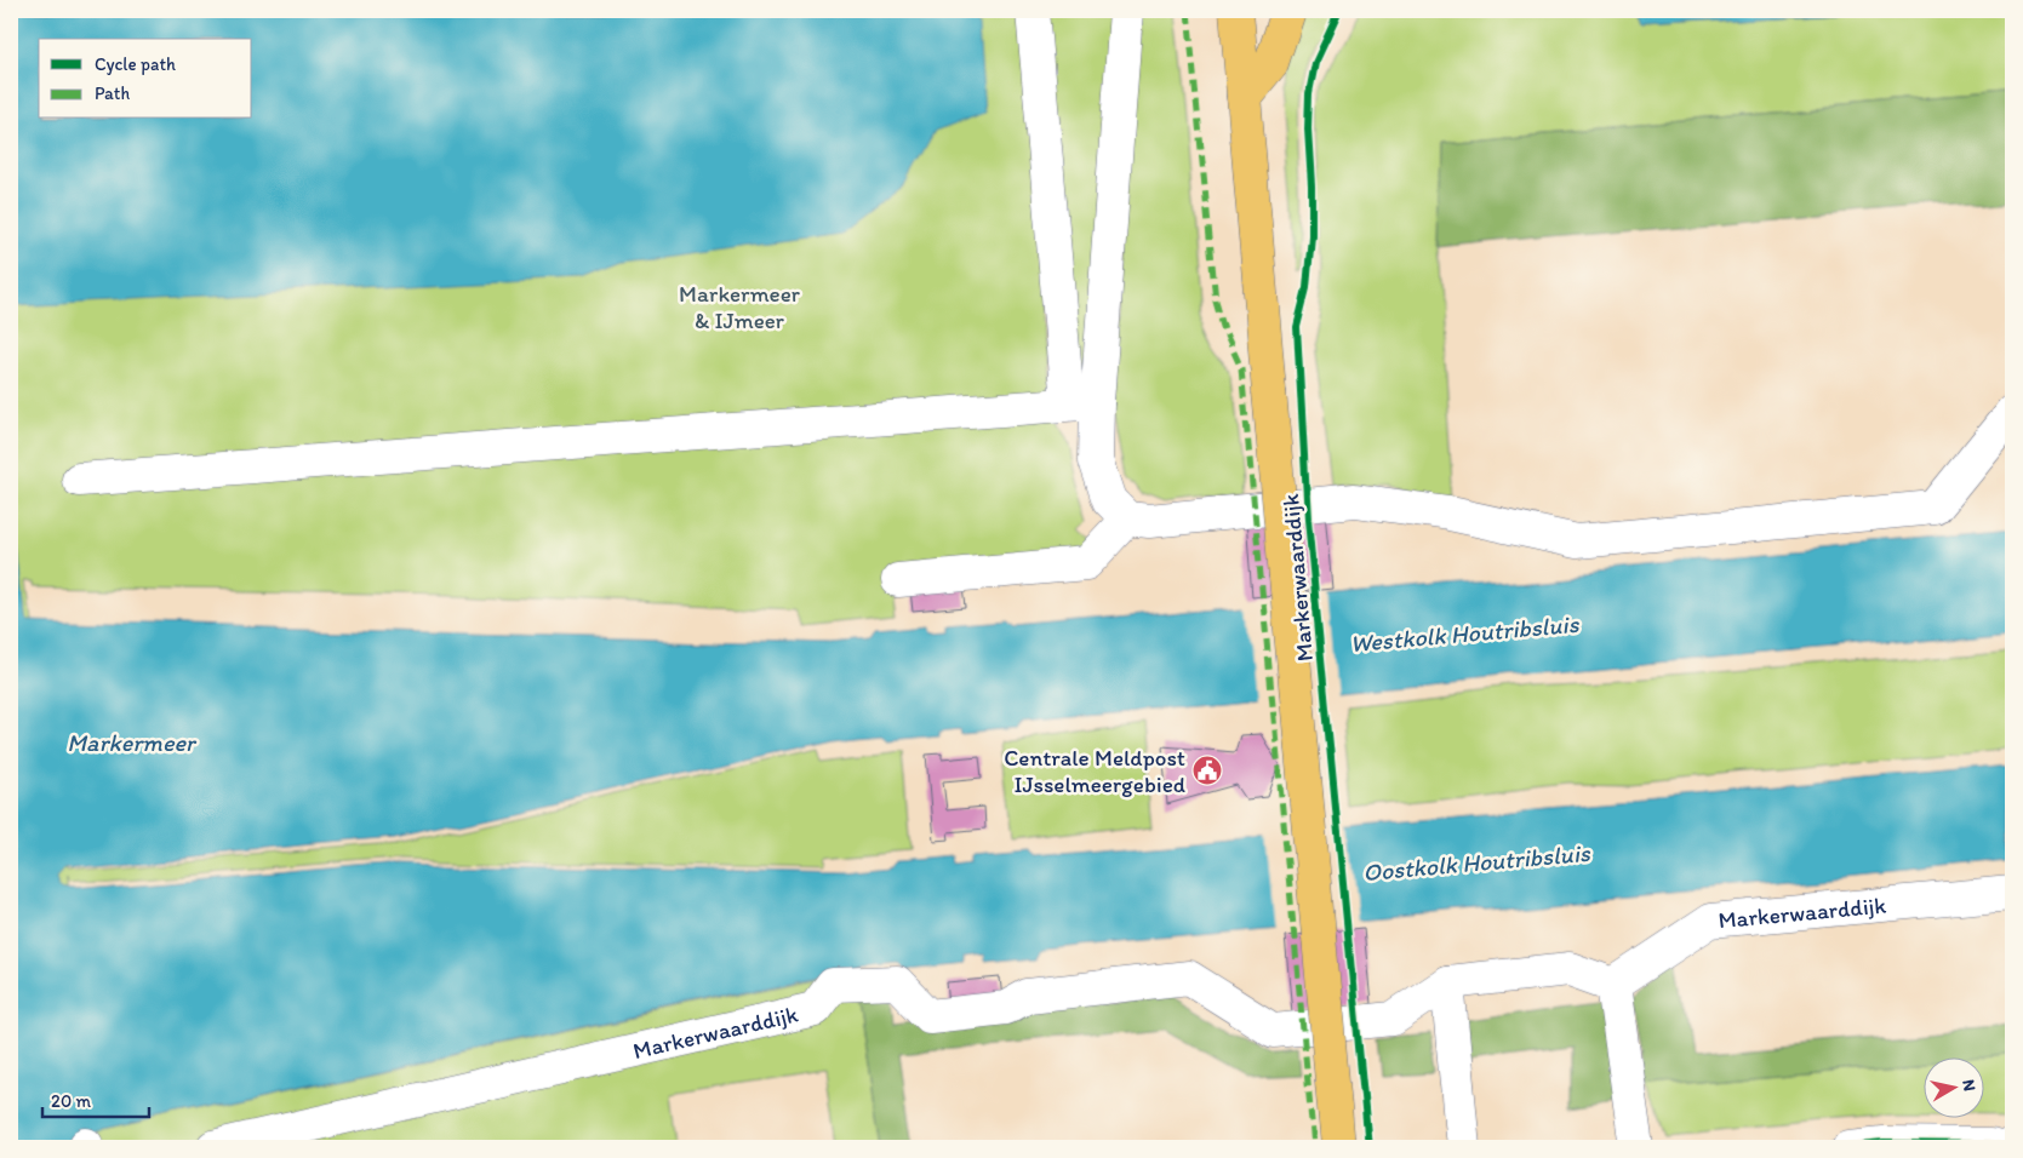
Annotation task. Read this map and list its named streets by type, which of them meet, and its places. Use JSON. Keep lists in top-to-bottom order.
{
  "streets": {
    "main road": ["Markerwaarddijk"]
  },
  "water": ["Westkolk Houtribsluis", "Markermeer", "Oostkolk Houtribsluis"],
  "parks": ["Markermeer & IJmeer"],
  "places": {
    "public building": ["Centrale Meldpost IJsselmeergebied"]
  },
  "legend": ["Cycle path", "Path"],
  "scale_bar": "20 m",
  "north": "right"
}
